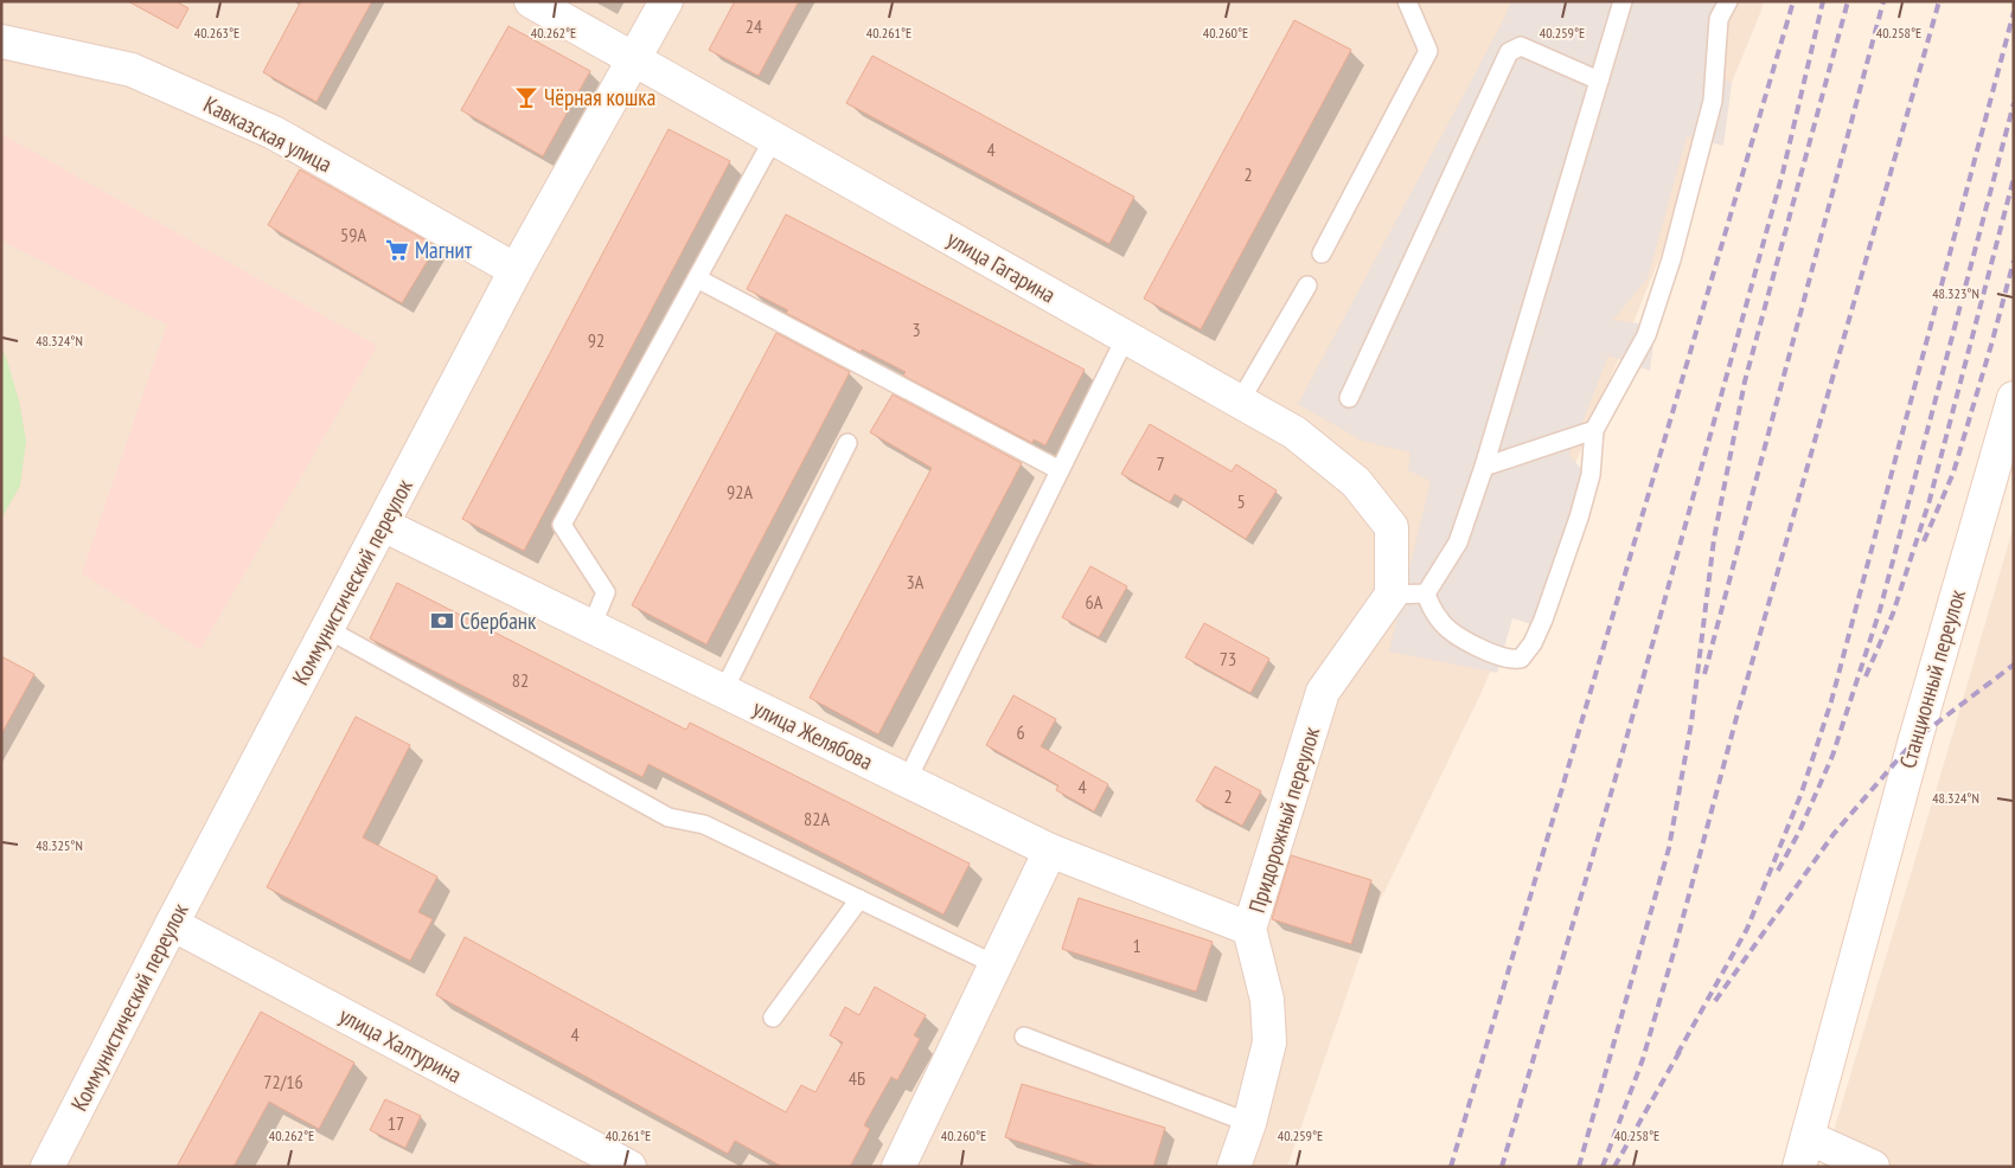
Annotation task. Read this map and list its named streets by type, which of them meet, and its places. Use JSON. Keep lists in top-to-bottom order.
{
  "streets": {
    "street": [
      "Кавказская улица",
      "улица Гагарина",
      "Коммунистический переулок",
      "Станционный переулок",
      "улица Желябова",
      "Придорожный переулок",
      "улица Халтурина"
    ]
  },
  "crossings": [
    ["Кавказская улица", "Коммунистический переулок"],
    ["улица Гагарина", "Коммунистический переулок"],
    ["улица Гагарина", "Придорожный переулок"],
    ["Коммунистический переулок", "улица Желябова"],
    ["Коммунистический переулок", "улица Халтурина"],
    ["улица Желябова", "Придорожный переулок"]
  ],
  "places": {
    "bar": ["Чёрная кошка"],
    "supermarket": ["Магнит"],
    "bank": ["Сбербанк"]
  },
  "house_numbers": [
    "24",
    "4",
    "2",
    "59А",
    "3",
    "92",
    "7",
    "92А",
    "5",
    "3А",
    "6А",
    "73",
    "82",
    "6",
    "4",
    "2",
    "82А",
    "1",
    "4",
    "4Б",
    "72/16",
    "17"
  ],
  "coordinates": [
    "40.263°E",
    "40.262°E",
    "40.261°E",
    "40.260°E",
    "40.259°E",
    "40.258°E",
    "48.323°N",
    "48.324°N",
    "48.325°N"
  ]
}
